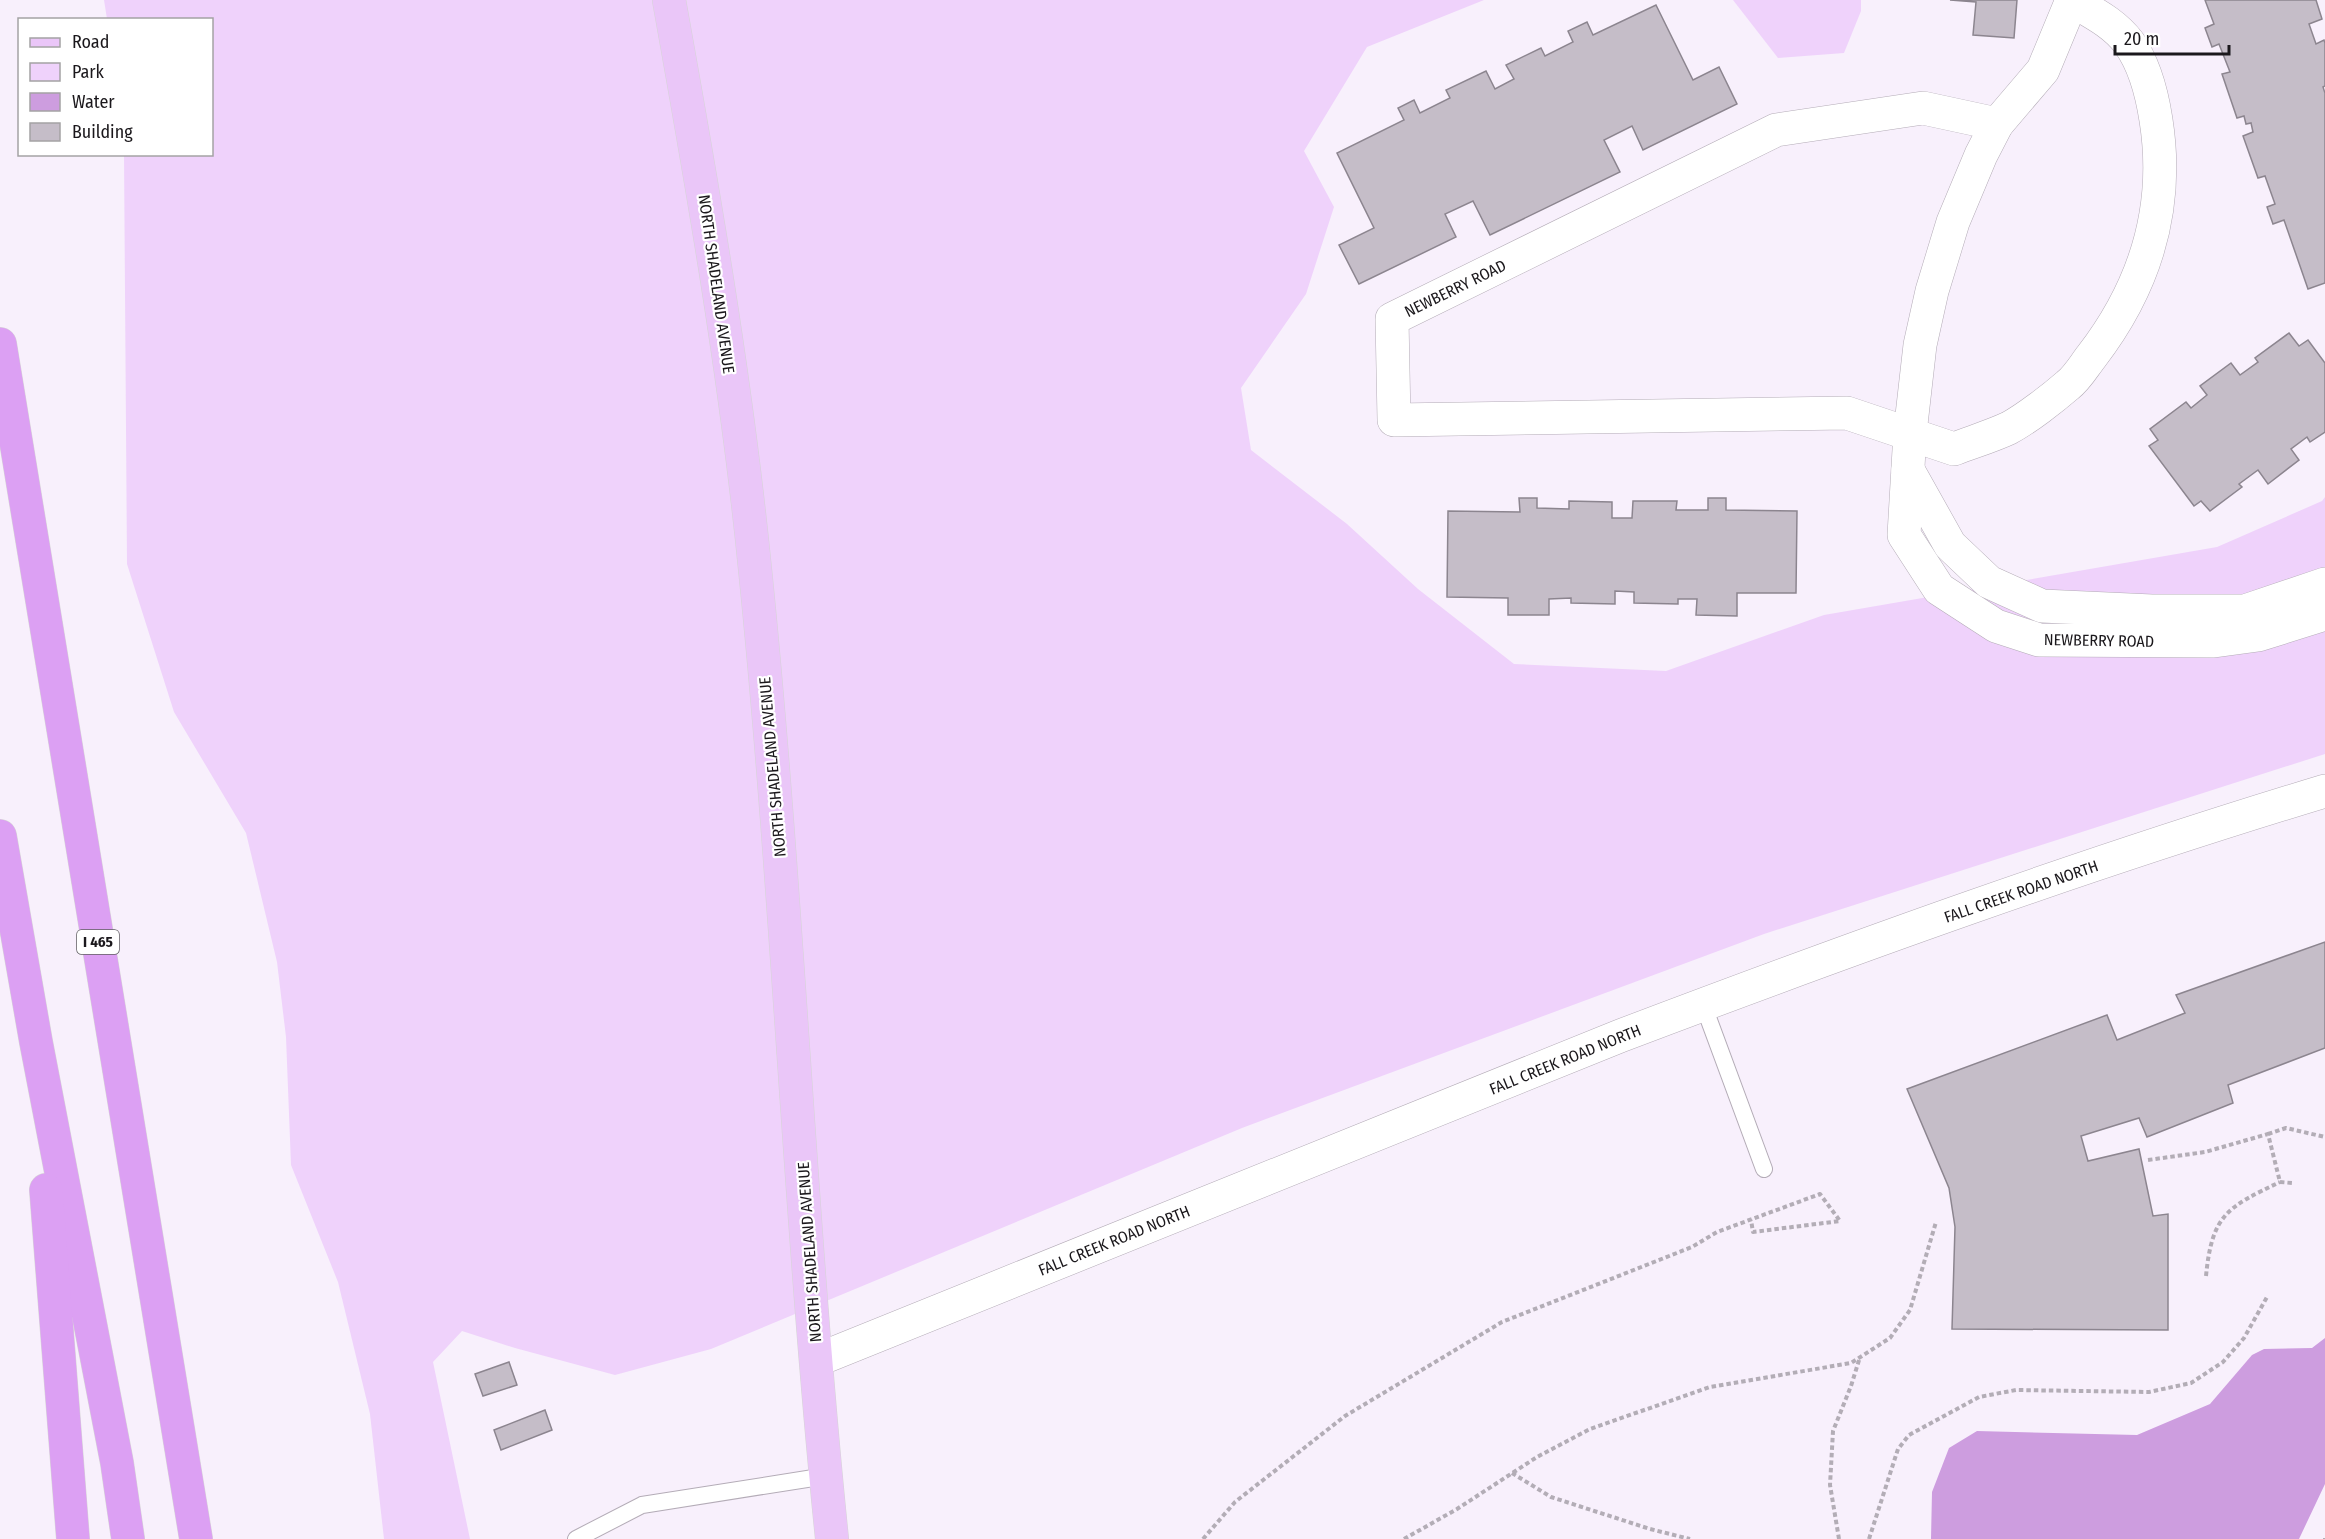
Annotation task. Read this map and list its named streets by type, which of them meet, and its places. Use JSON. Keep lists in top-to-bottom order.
{
  "streets": {
    "highway": ["I 465"],
    "main road": ["NORTH SHADELAND AVENUE"],
    "street": ["NEWBERRY ROAD", "FALL CREEK ROAD NORTH"]
  },
  "crossings": [
    ["NORTH SHADELAND AVENUE", "FALL CREEK ROAD NORTH"]
  ],
  "legend": [
    "Road",
    "Park",
    "Water",
    "Building"
  ],
  "scale_bar": "20 m"
}
